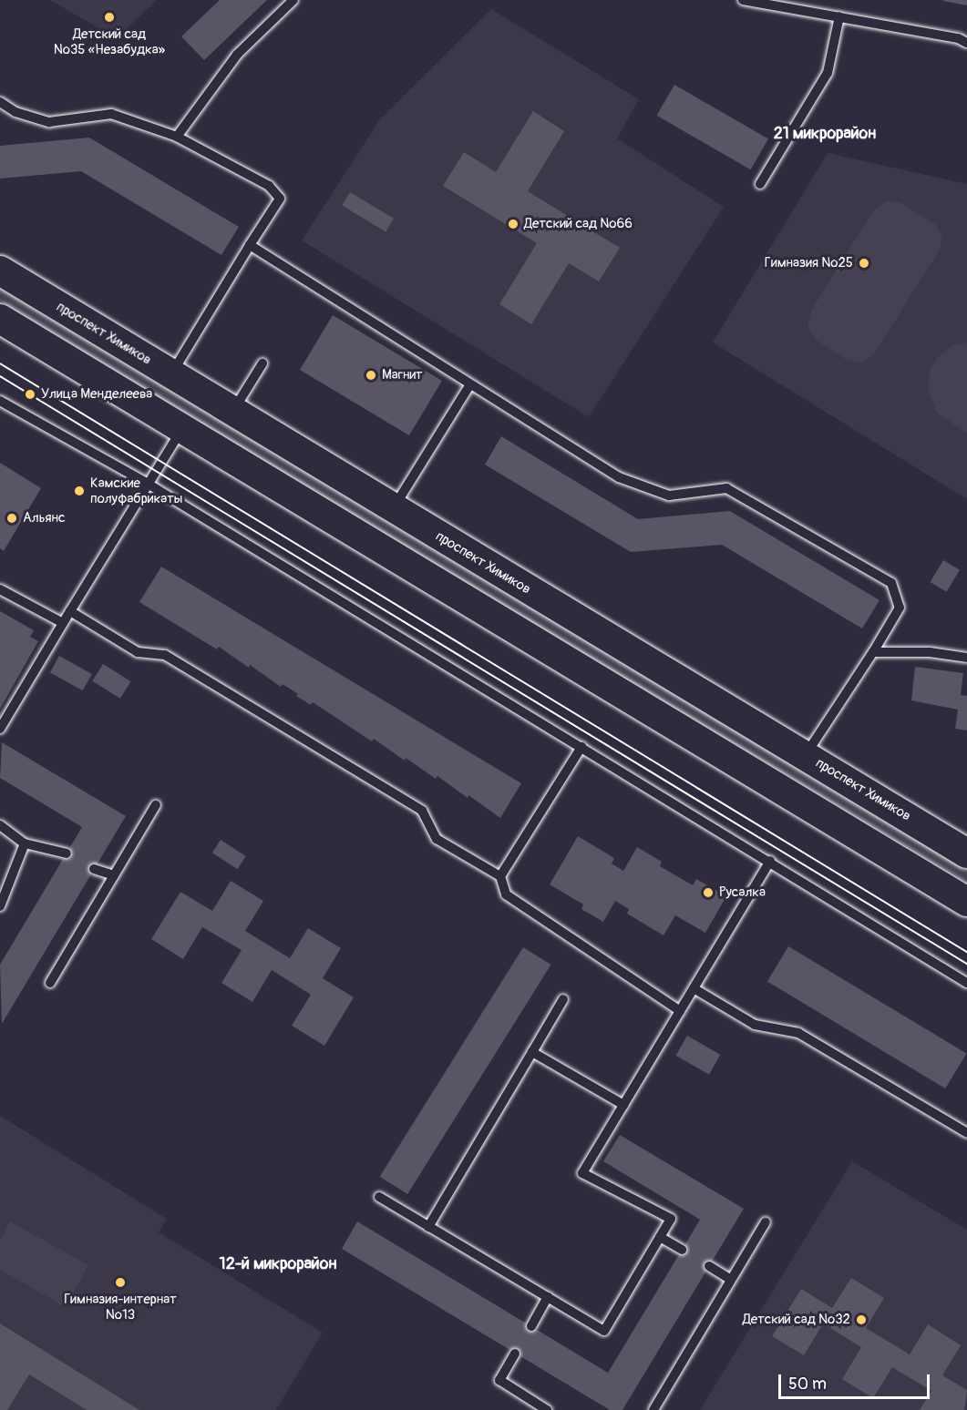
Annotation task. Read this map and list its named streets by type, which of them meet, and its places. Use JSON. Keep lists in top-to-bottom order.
{
  "streets": {
    "main road": ["проспект Химиков"]
  },
  "districts": ["21 микрорайон", "12-й микрорайон"],
  "places": [
    "Детский сад №35 «Незабудка»",
    "Детский сад №66",
    "Гимназия №25",
    "Магнит",
    "Улица Менделеева",
    "Камские полуфабрикаты",
    "Альянс",
    "Русалка",
    "Гимназия-интернат №13",
    "Детский сад №32"
  ],
  "scale_bar": "50 m"
}
